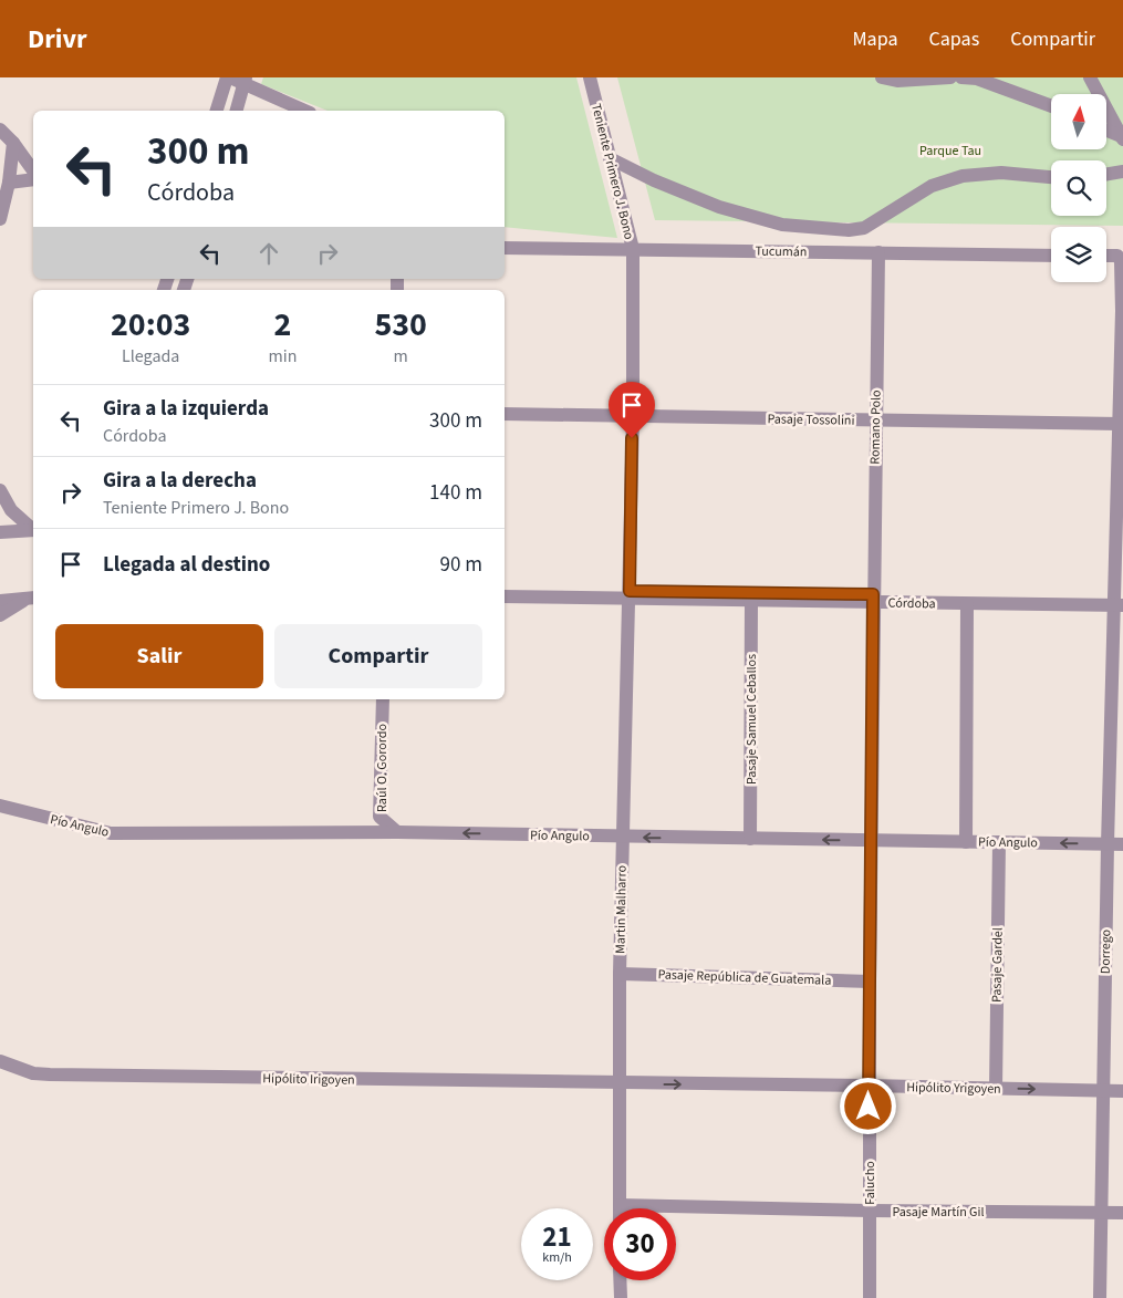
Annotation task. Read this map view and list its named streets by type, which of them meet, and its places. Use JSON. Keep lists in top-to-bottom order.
{
  "streets": {
    "street": [
      "Teniente Primero J. Bono",
      "Tucumán",
      "Pasaje Tossolini",
      "Romano Polo",
      "Córdoba",
      "Pasaje Samuel Ceballos",
      "Raúl O. Gorordo",
      "Pío Angulo",
      "Martin Malharro",
      "Dorrego",
      "Pasaje Gardel",
      "Pasaje República de Guatemala",
      "Hipólito Irigoyen",
      "Hipólito Yrigoyen",
      "Falucho",
      "Pasaje Martín Gil"
    ]
  },
  "crossings": [
    ["Teniente Primero J. Bono", "Tucumán"],
    ["Teniente Primero J. Bono", "Pasaje Tossolini"],
    ["Teniente Primero J. Bono", "Córdoba"],
    ["Teniente Primero J. Bono", "Martin Malharro"],
    ["Tucumán", "Romano Polo"],
    ["Pasaje Tossolini", "Romano Polo"],
    ["Pasaje Tossolini", "Dorrego"],
    ["Romano Polo", "Córdoba"],
    ["Romano Polo", "Falucho"],
    ["Córdoba", "Pasaje Samuel Ceballos"],
    ["Córdoba", "Martin Malharro"],
    ["Córdoba", "Dorrego"],
    ["Córdoba", "Falucho"],
    ["Pasaje Samuel Ceballos", "Pío Angulo"],
    ["Raúl O. Gorordo", "Pío Angulo"],
    ["Pío Angulo", "Martin Malharro"],
    ["Pío Angulo", "Dorrego"],
    ["Pío Angulo", "Pasaje Gardel"],
    ["Pío Angulo", "Falucho"],
    ["Martin Malharro", "Pasaje República de Guatemala"],
    ["Martin Malharro", "Hipólito Irigoyen"],
    ["Martin Malharro", "Hipólito Yrigoyen"],
    ["Martin Malharro", "Pasaje Martín Gil"],
    ["Dorrego", "Hipólito Yrigoyen"],
    ["Dorrego", "Pasaje Martín Gil"],
    ["Pasaje Gardel", "Hipólito Yrigoyen"],
    ["Pasaje República de Guatemala", "Falucho"],
    ["Hipólito Irigoyen", "Hipólito Yrigoyen"],
    ["Hipólito Yrigoyen", "Falucho"],
    ["Falucho", "Pasaje Martín Gil"]
  ],
  "one_way": ["Pío Angulo", "Hipólito Yrigoyen"],
  "parks": ["Parque Tau"],
  "north": "top",
  "page": {
    "header": "Drivr",
    "nav": ["Mapa", "Capas", "Compartir"],
    "turn": ["300 m", "Córdoba"],
    "eta": [
      "20:03",
      "Llegada",
      "2",
      "min",
      "530",
      "m"
    ],
    "list": [
      {
        "name": "Gira a la izquierda",
        "note": "Córdoba",
        "value": "300 m"
      },
      {
        "name": "Gira a la derecha",
        "note": "Teniente Primero J. Bono",
        "value": "140 m"
      },
      {
        "name": "Llegada al destino",
        "value": "90 m"
      }
    ],
    "buttons": ["Salir", "Compartir"],
    "speed": "21 km/h",
    "limit": "30"
  }
}
